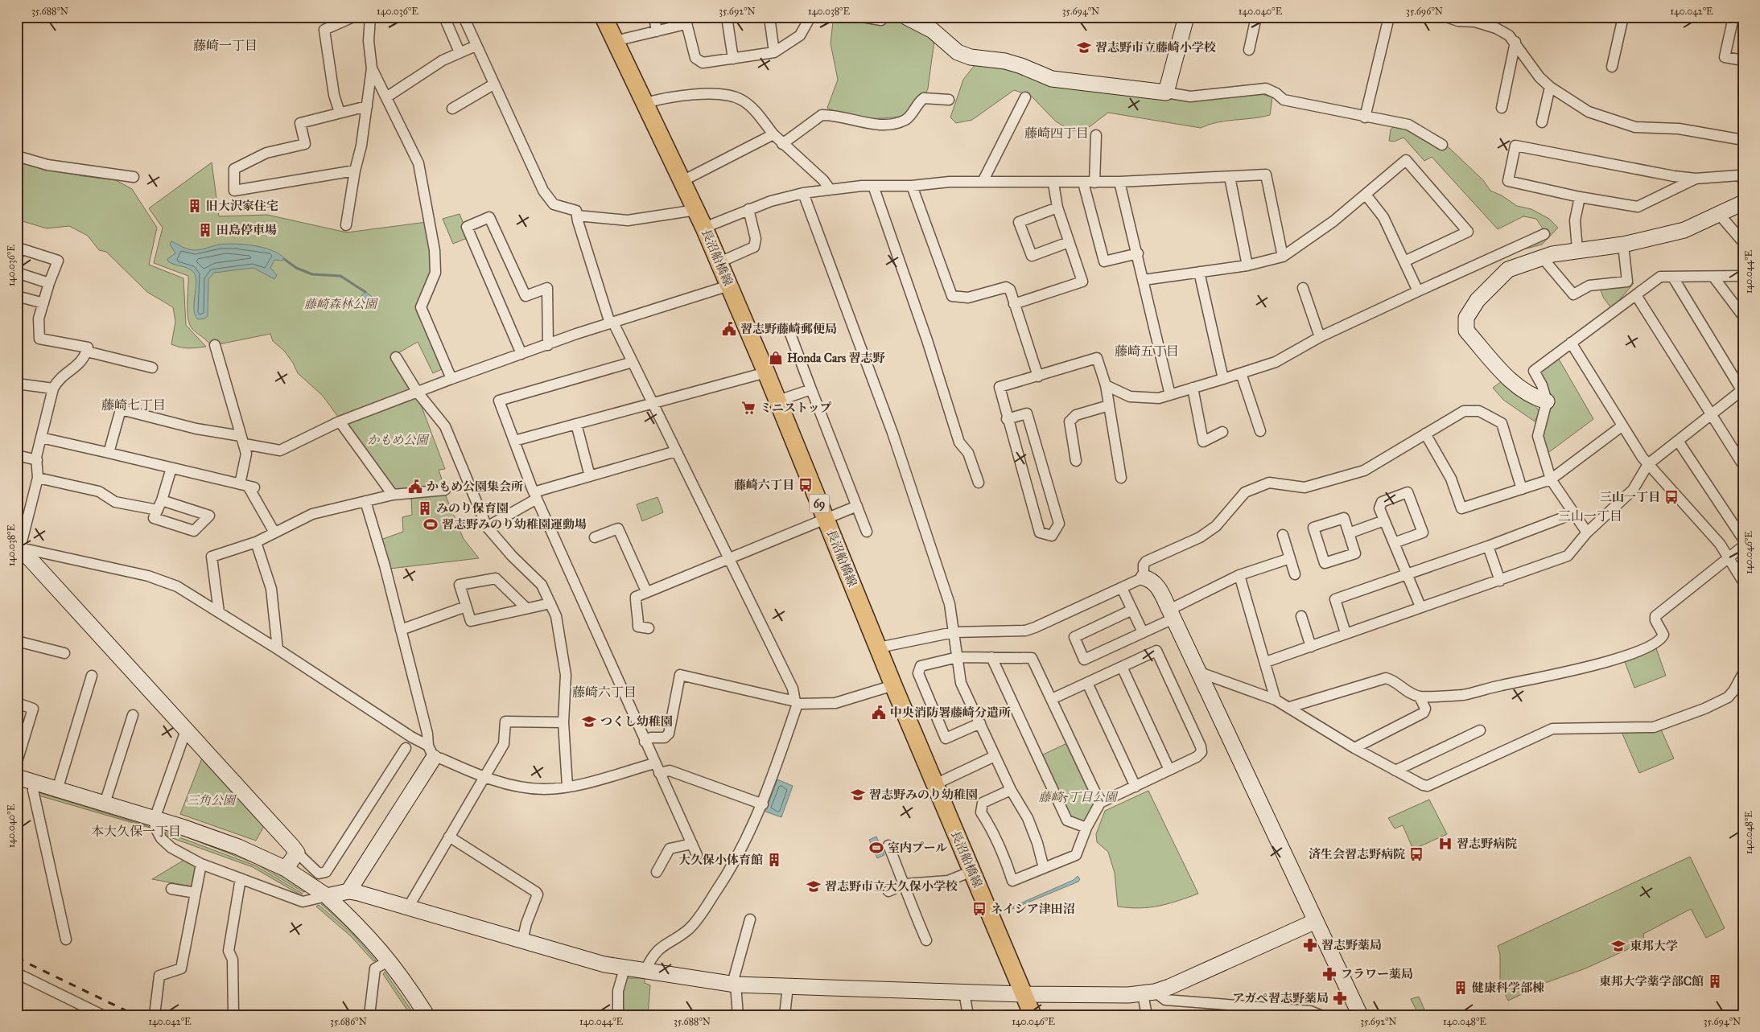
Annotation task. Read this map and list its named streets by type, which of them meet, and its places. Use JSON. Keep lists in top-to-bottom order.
{
  "streets": {
    "main road": ["長沼船橋線", "69"]
  },
  "districts": [
    "藤崎一丁目",
    "藤崎四丁目",
    "藤崎五丁目",
    "藤崎七丁目",
    "三山一丁目",
    "藤崎六丁目",
    "本大久保一丁目"
  ],
  "parks": [
    "藤崎森林公園",
    "かもめ公園",
    "藤崎5丁目公園",
    "三角公園"
  ],
  "places": {
    "school or university": [
      "習志野市立藤崎小学校",
      "つくし幼稚園",
      "習志野みのり幼稚園",
      "習志野市立大久保小学校",
      "東邦大学"
    ],
    "building": [
      "旧大沢家住宅",
      "田島停車場",
      "みのり保育園",
      "大久保小体育館",
      "東邦大学薬学部C館",
      "健康科学部棟"
    ],
    "public building": ["習志野藤崎郵便局", "かもめ公園集会所", "中央消防署藤崎分遣所"],
    "shop": ["Honda Cars 習志野"],
    "supermarket": ["ミニストップ"],
    "bus stop": [
      "藤崎六丁目",
      "三山一丁目",
      "済生会習志野病院",
      "ネイシア津田沼"
    ],
    "sports": ["習志野みのり幼稚園運動場", "室内プール"],
    "hospital": ["習志野病院"],
    "pharmacy": ["習志野薬局", "フラワー薬局", "アガペ習志野薬局"]
  },
  "coordinates": [
    "35.688°N",
    "140.036°E",
    "35.692°N",
    "140.038°E",
    "35.694°N",
    "140.040°E",
    "35.696°N",
    "140.042°E",
    "140.044°E",
    "140.046°E",
    "140.048°E",
    "35.686°N"
  ]
}
